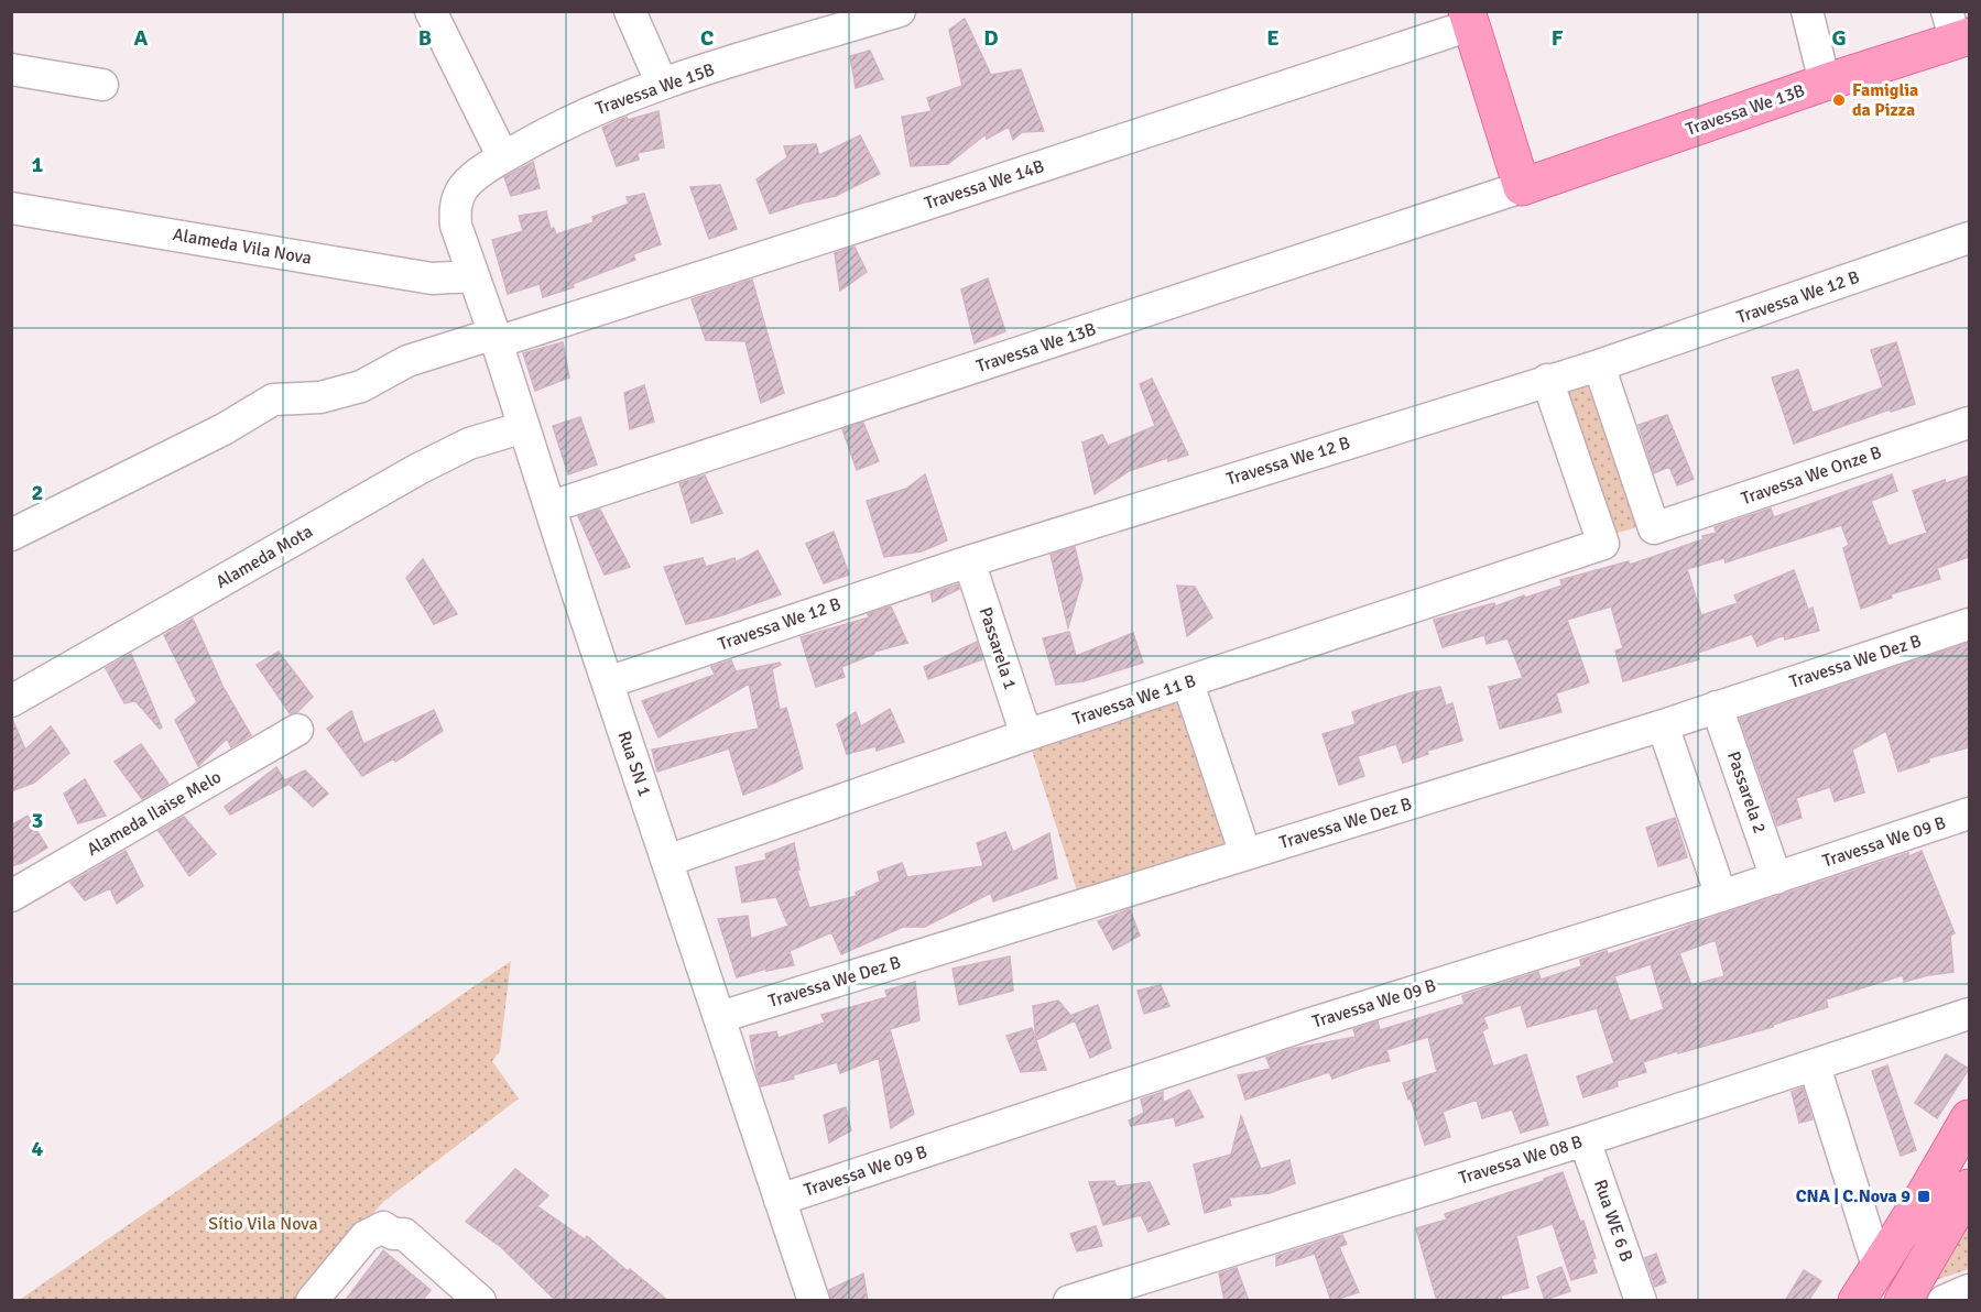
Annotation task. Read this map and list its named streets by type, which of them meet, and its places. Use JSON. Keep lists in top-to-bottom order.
{
  "streets": {
    "main road": ["Travessa We 13B"],
    "street": [
      "Travessa We 15B",
      "Travessa We 14B",
      "Alameda Vila Nova",
      "Travessa We 12 B",
      "Travessa We Onze B",
      "Alameda Mota",
      "Passarela 1",
      "Travessa We Dez B",
      "Travessa We 11 B",
      "Rua SN 1",
      "Passarela 2",
      "Alameda Ilaise Melo",
      "Travessa We 09 B",
      "Travessa We 08 B",
      "Rua WE 6 B"
    ]
  },
  "crossings": [
    ["Travessa We 15B", "Rua SN 1"],
    ["Travessa We 13B", "Rua SN 1"],
    ["Travessa We 14B", "Rua SN 1"],
    ["Alameda Vila Nova", "Rua SN 1"],
    ["Travessa We 12 B", "Travessa We Onze B"],
    ["Travessa We 12 B", "Passarela 1"],
    ["Travessa We 12 B", "Travessa We 11 B"],
    ["Travessa We 12 B", "Rua SN 1"],
    ["Alameda Mota", "Rua SN 1"],
    ["Passarela 1", "Travessa We 11 B"],
    ["Travessa We Dez B", "Rua SN 1"],
    ["Travessa We Dez B", "Passarela 2"],
    ["Travessa We 11 B", "Rua SN 1"],
    ["Rua SN 1", "Travessa We 09 B"],
    ["Passarela 2", "Travessa We 09 B"],
    ["Travessa We 08 B", "Rua WE 6 B"]
  ],
  "parks": ["Sítio Vila Nova"],
  "places": {
    "other": ["Famiglia da Pizza"],
    "transit": ["CNA | C.Nova 9"]
  },
  "grid": {
    "columns": [
      "A",
      "B",
      "C",
      "D",
      "E",
      "F",
      "G"
    ],
    "rows": [
      "1",
      "2",
      "3",
      "4"
    ]
  }
}
